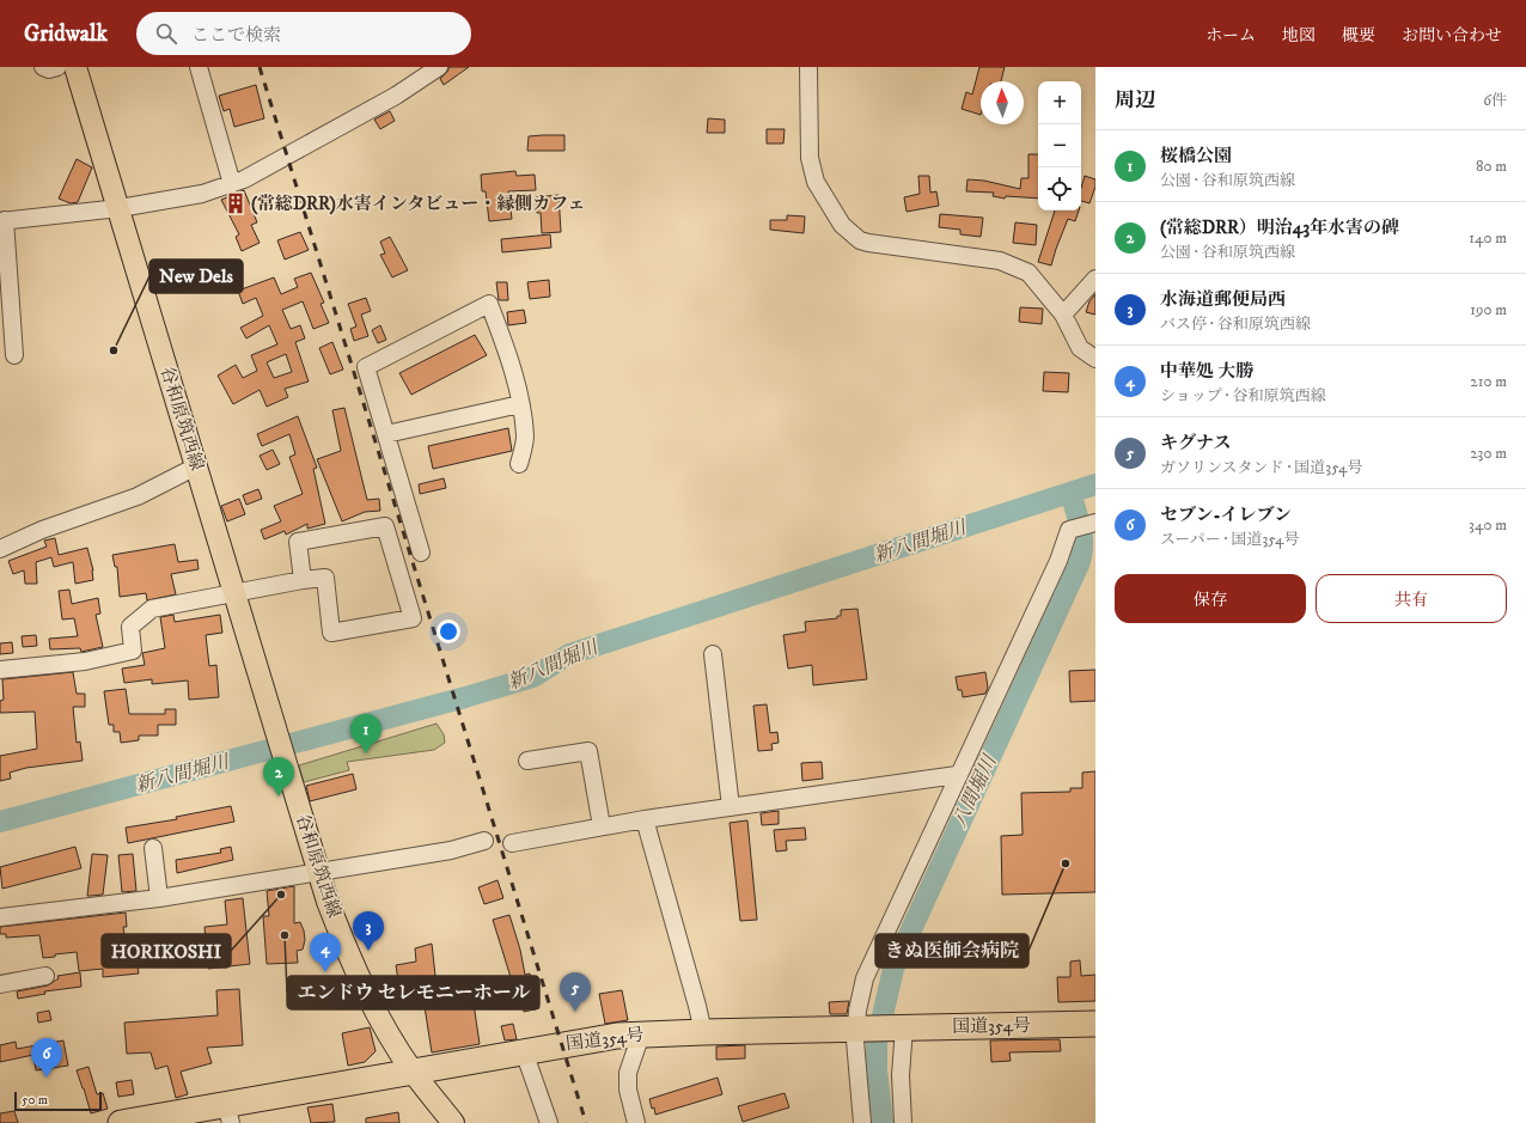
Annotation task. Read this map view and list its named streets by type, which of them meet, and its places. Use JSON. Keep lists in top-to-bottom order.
{
  "streets": {
    "highway": ["国道354号"],
    "main road": ["谷和原筑西線"]
  },
  "crossings": [
    ["谷和原筑西線", "国道354号"]
  ],
  "water": ["新八間堀川", "八間堀川"],
  "places": {
    "building": ["(常総DRR)水害インタビュー・縁側カフェ"],
    "other": [
      "New Dels",
      "きぬ医師会病院",
      "HORIKOSHI",
      "エンドウ セレモニーホール"
    ]
  },
  "scale_bar": "50 m",
  "north": "top",
  "page": {
    "header": "Gridwalk",
    "search": "ここで検索",
    "nav": [
      "ホーム",
      "地図",
      "概要",
      "お問い合わせ"
    ],
    "heading": ["周辺", "6件"],
    "map_buttons": ["+", "−"],
    "list": [
      {
        "mark": "1",
        "name": "桜橋公園",
        "note": "公園 · 谷和原筑西線",
        "value": "80 m"
      },
      {
        "mark": "2",
        "name": "(常総DRR）明治43年水害の碑",
        "note": "公園 · 谷和原筑西線",
        "value": "140 m"
      },
      {
        "mark": "3",
        "name": "水海道郵便局西",
        "note": "バス停 · 谷和原筑西線",
        "value": "190 m"
      },
      {
        "mark": "4",
        "name": "中華処 大勝",
        "note": "ショップ · 谷和原筑西線",
        "value": "210 m"
      },
      {
        "mark": "5",
        "name": "キグナス",
        "note": "ガソリンスタンド · 国道354号",
        "value": "230 m"
      },
      {
        "mark": "6",
        "name": "セブン-イレブン",
        "note": "スーパー · 国道354号",
        "value": "340 m"
      }
    ],
    "buttons": ["保存", "共有"],
    "pins": [
      "1",
      "2",
      "3",
      "4",
      "5",
      "6"
    ],
    "scale": "50 m"
  }
}
